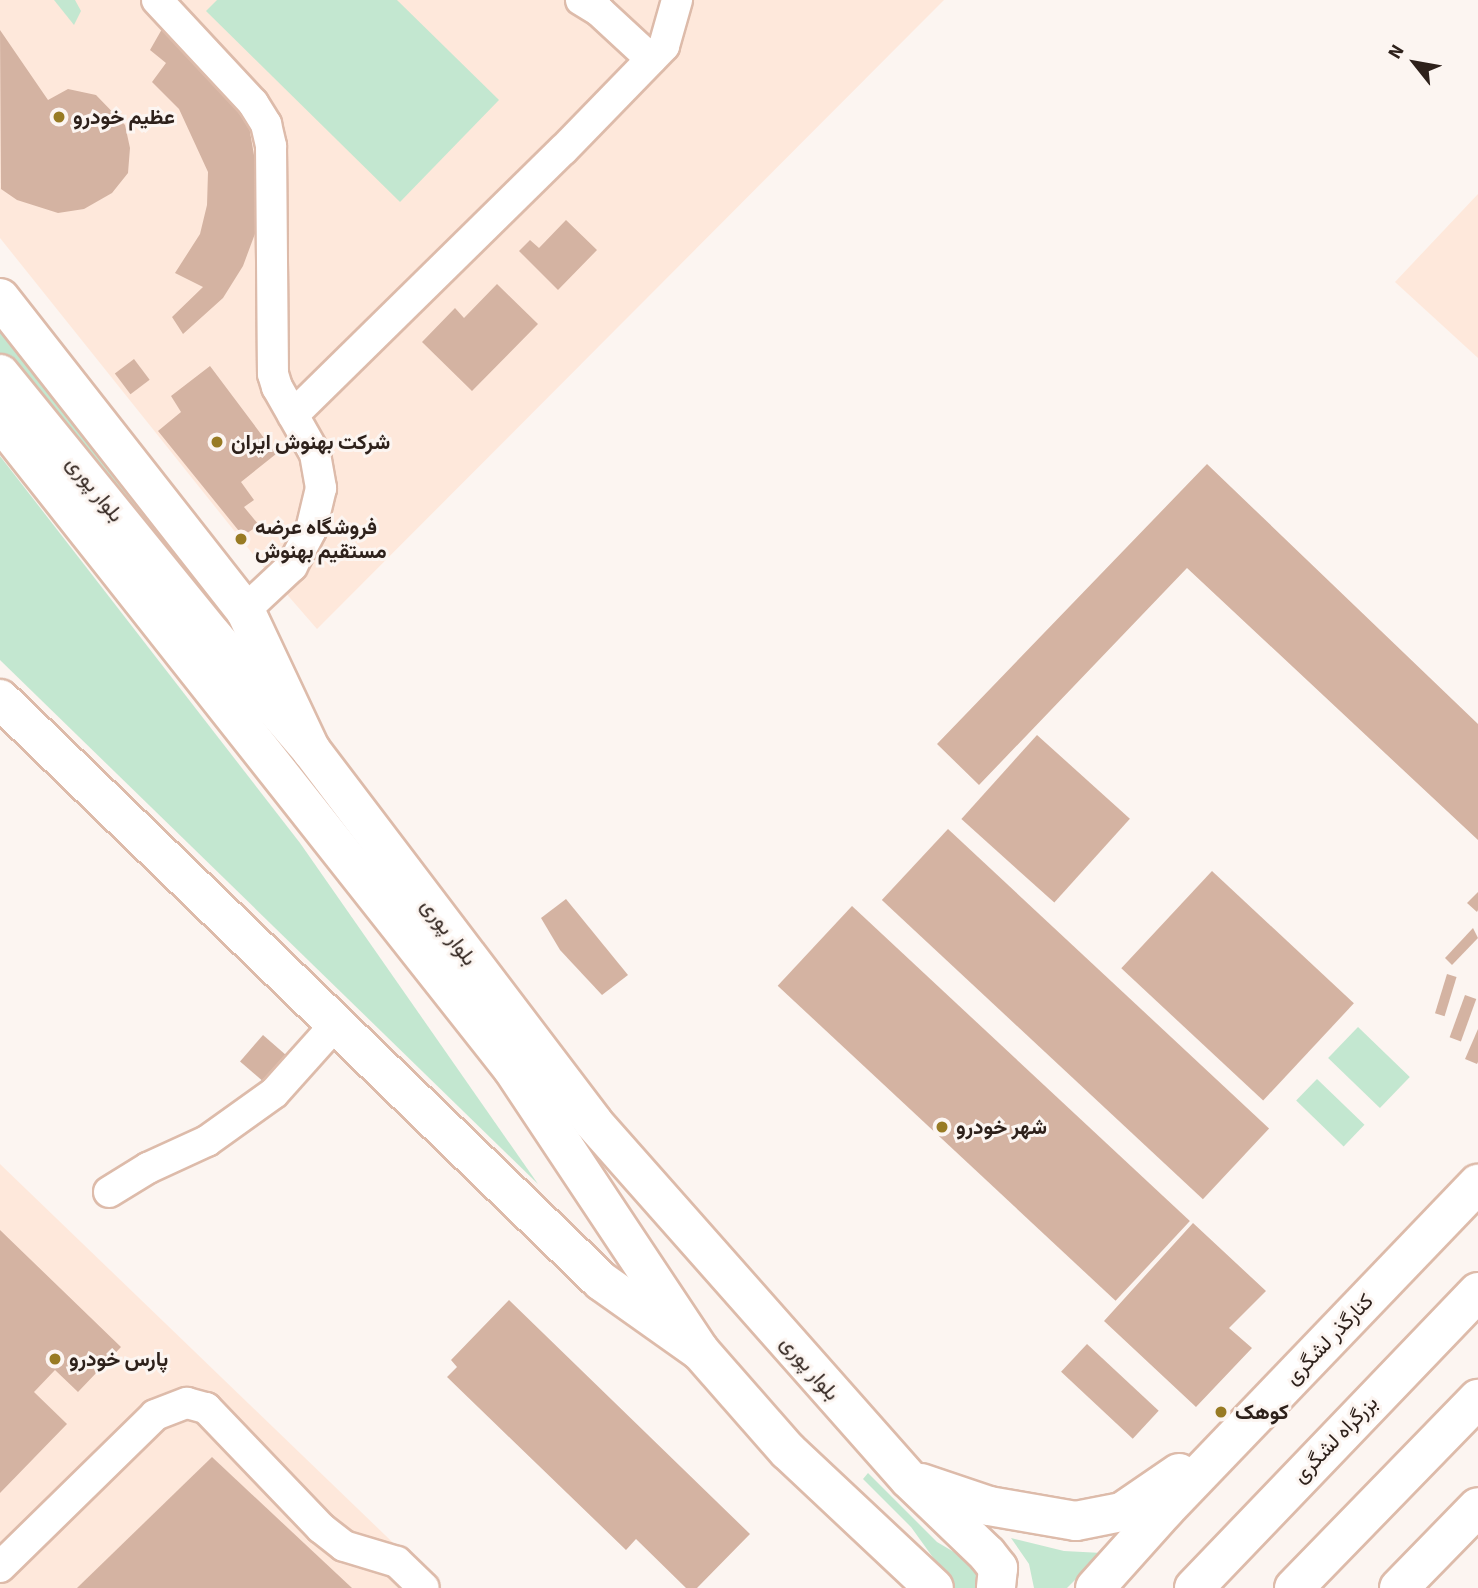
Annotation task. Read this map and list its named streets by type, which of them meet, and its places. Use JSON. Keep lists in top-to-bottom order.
{
  "streets": {
    "main road": ["بلوار پوری", "کنارگذر لشگری", "بزرگراه لشگری"]
  },
  "places": [
    "عظیم خودرو",
    "شرکت بهنوش ایران",
    "فروشگاه عرضه مستقیم بهنوش",
    "شهر خودرو",
    "پارس خودرو",
    "کوهک"
  ],
  "north": "top left"
}
